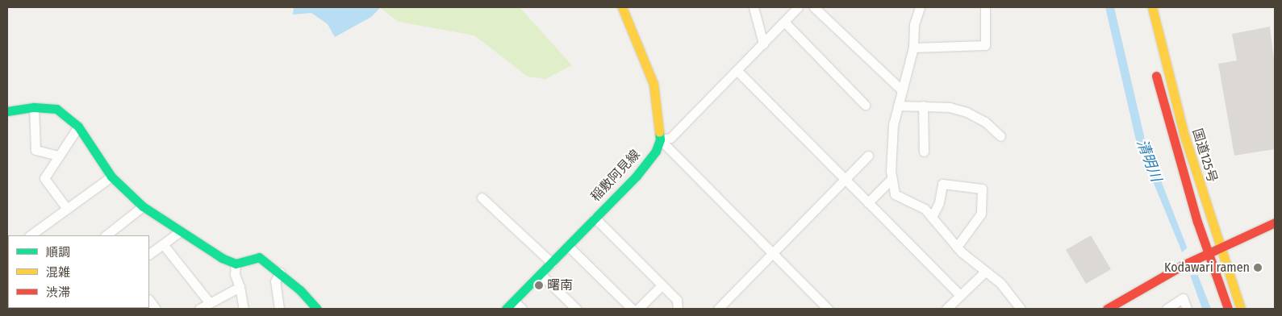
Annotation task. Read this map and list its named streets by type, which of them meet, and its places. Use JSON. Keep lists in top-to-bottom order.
{
  "streets": {
    "main road": ["国道125号", "稲敷阿見線"]
  },
  "water": ["清明川"],
  "places": ["Kodawari ramen", "曙南"],
  "legend": ["順調", "混雑", "渋滞"]
}
